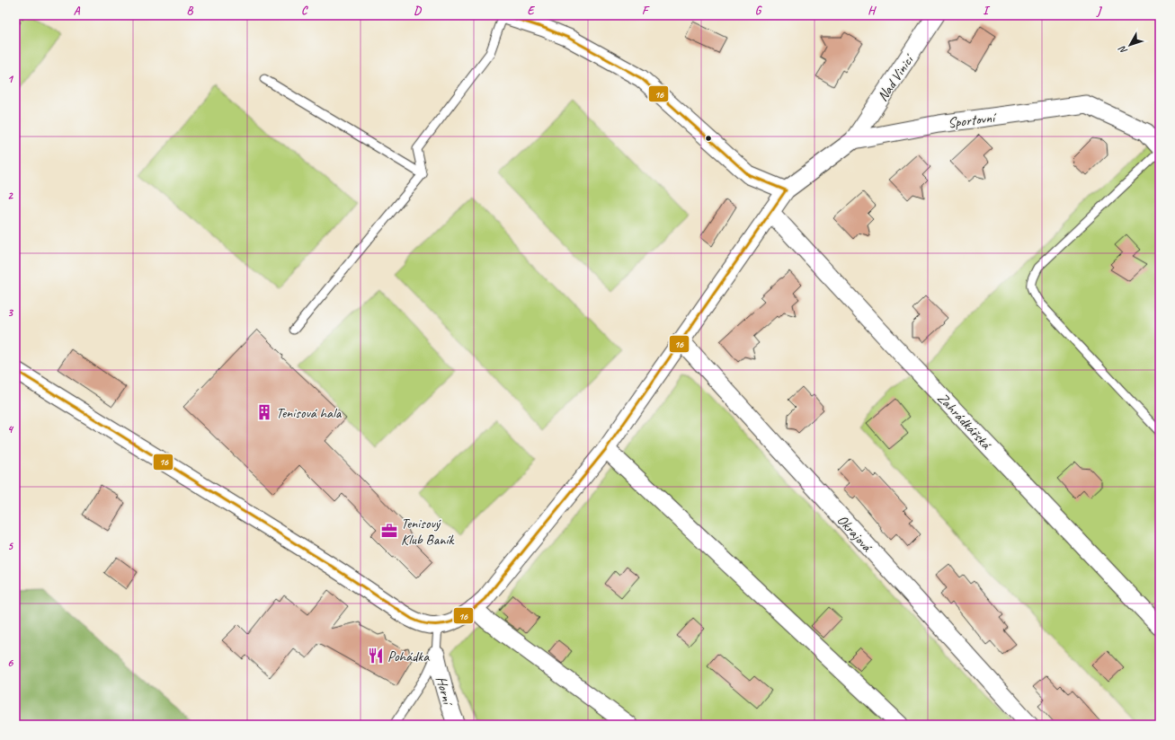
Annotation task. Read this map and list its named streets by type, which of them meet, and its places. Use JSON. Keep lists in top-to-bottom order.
{
  "streets": {
    "street": [
      "Nad Vinicí",
      "Sportovní",
      "Zahrádkářská",
      "Okrajová",
      "Horní"
    ]
  },
  "crossings": [
    ["Nad Vinicí", "Sportovní"],
    ["Sportovní", "Zahrádkářská"],
    ["Sportovní", "Okrajová"]
  ],
  "places": {
    "building": ["Tenisová hala"],
    "office": ["Tenisový Klub Baník"],
    "restaurant": ["Pohádka"]
  },
  "lines": ["transit line 16"],
  "north": "bottom left",
  "grid": {
    "columns": [
      "A",
      "B",
      "C",
      "D",
      "E",
      "F",
      "G",
      "H",
      "I",
      "J"
    ],
    "rows": [
      "1",
      "2",
      "3",
      "4",
      "5",
      "6"
    ]
  }
}
